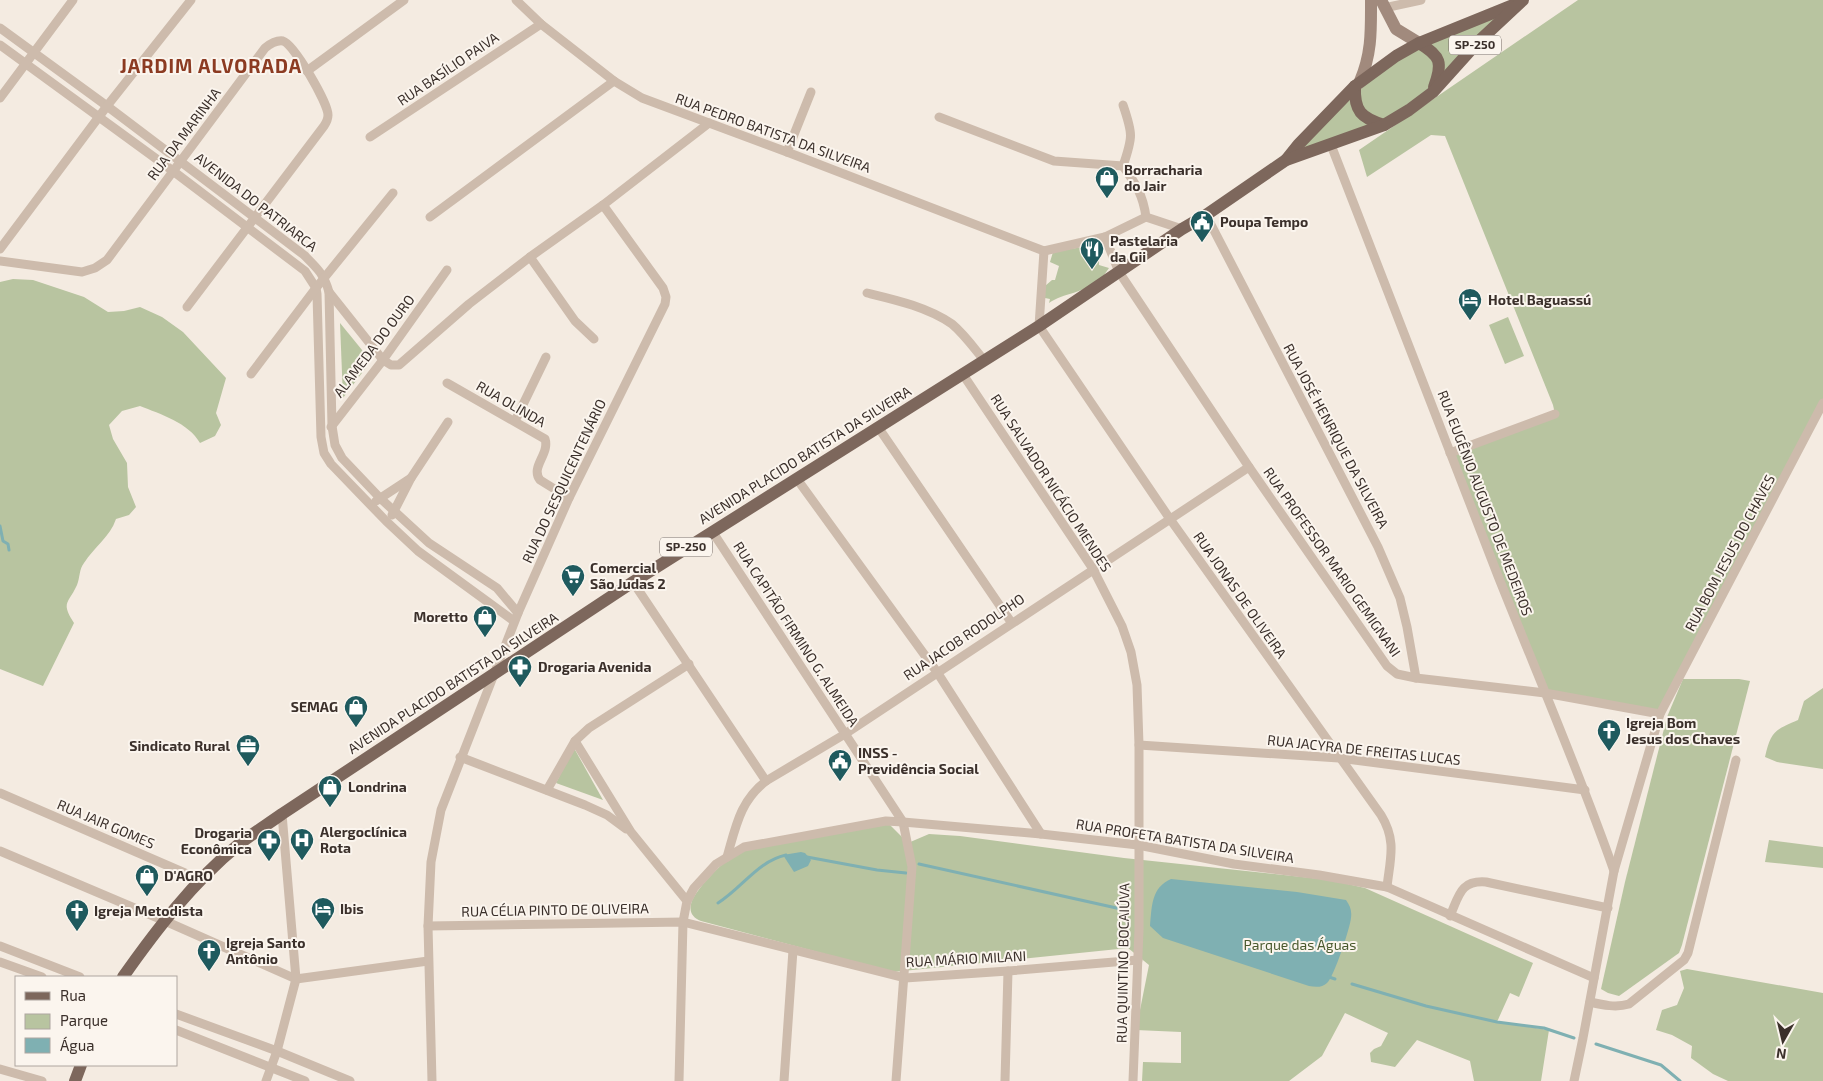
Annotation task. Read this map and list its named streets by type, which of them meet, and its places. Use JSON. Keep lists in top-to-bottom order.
{
  "streets": {
    "main road": ["SP-250", "AVENIDA PLACIDO BATISTA DA SILVEIRA"],
    "street": [
      "RUA BASÍLIO PAIVA",
      "RUA PEDRO BATISTA DA SILVEIRA",
      "RUA DA MARINHA",
      "AVENIDA DO PATRIARCA",
      "ALAMEDA DO OURO",
      "RUA OLINDA",
      "RUA JOSÉ HENRIQUE DA SILVEIRA",
      "RUA DO SESQUICENTENÁRIO",
      "RUA SALVADOR NICÁCIO MENDES",
      "RUA EUGÊNIO AUGUSTO DE MEDEIROS",
      "RUA BOM JESUS DO CHAVES",
      "RUA PROFESSOR MARIO GEMIGNANI",
      "RUA JONAS DE OLIVEIRA",
      "RUA CAPITÃO FIRMINO G. ALMEIDA",
      "RUA JACOB RODOLPHO",
      "RUA JACYRA DE FREITAS LUCAS",
      "RUA JAIR GOMES",
      "RUA PROFETA BATISTA DA SILVEIRA",
      "RUA CÉLIA PINTO DE OLIVEIRA",
      "RUA MÁRIO MILANI",
      "RUA QUINTINO BOCAIÚVA"
    ]
  },
  "crossings": [
    ["RUA BASÍLIO PAIVA", "RUA PEDRO BATISTA DA SILVEIRA"],
    ["RUA DA MARINHA", "AVENIDA DO PATRIARCA"],
    ["AVENIDA DO PATRIARCA", "ALAMEDA DO OURO"],
    ["AVENIDA DO PATRIARCA", "RUA DO SESQUICENTENÁRIO"],
    ["RUA OLINDA", "RUA DO SESQUICENTENÁRIO"],
    ["RUA JOSÉ HENRIQUE DA SILVEIRA", "AVENIDA PLACIDO BATISTA DA SILVEIRA"],
    ["RUA JOSÉ HENRIQUE DA SILVEIRA", "RUA PROFESSOR MARIO GEMIGNANI"],
    ["AVENIDA PLACIDO BATISTA DA SILVEIRA", "RUA DO SESQUICENTENÁRIO"],
    ["AVENIDA PLACIDO BATISTA DA SILVEIRA", "RUA SALVADOR NICÁCIO MENDES"],
    ["AVENIDA PLACIDO BATISTA DA SILVEIRA", "RUA EUGÊNIO AUGUSTO DE MEDEIROS"],
    ["AVENIDA PLACIDO BATISTA DA SILVEIRA", "RUA PROFESSOR MARIO GEMIGNANI"],
    ["AVENIDA PLACIDO BATISTA DA SILVEIRA", "RUA JONAS DE OLIVEIRA"],
    ["AVENIDA PLACIDO BATISTA DA SILVEIRA", "RUA CAPITÃO FIRMINO G. ALMEIDA"],
    ["AVENIDA PLACIDO BATISTA DA SILVEIRA", "RUA JAIR GOMES"],
    ["RUA DO SESQUICENTENÁRIO", "RUA CÉLIA PINTO DE OLIVEIRA"],
    ["RUA SALVADOR NICÁCIO MENDES", "RUA JACOB RODOLPHO"],
    ["RUA SALVADOR NICÁCIO MENDES", "RUA JACYRA DE FREITAS LUCAS"],
    ["RUA SALVADOR NICÁCIO MENDES", "RUA PROFETA BATISTA DA SILVEIRA"],
    ["RUA SALVADOR NICÁCIO MENDES", "RUA QUINTINO BOCAIÚVA"],
    ["RUA EUGÊNIO AUGUSTO DE MEDEIROS", "RUA BOM JESUS DO CHAVES"],
    ["RUA EUGÊNIO AUGUSTO DE MEDEIROS", "RUA PROFESSOR MARIO GEMIGNANI"],
    ["RUA EUGÊNIO AUGUSTO DE MEDEIROS", "RUA JACYRA DE FREITAS LUCAS"],
    ["RUA BOM JESUS DO CHAVES", "RUA PROFESSOR MARIO GEMIGNANI"],
    ["RUA BOM JESUS DO CHAVES", "RUA PROFETA BATISTA DA SILVEIRA"],
    ["RUA PROFESSOR MARIO GEMIGNANI", "RUA JACOB RODOLPHO"],
    ["RUA JONAS DE OLIVEIRA", "RUA JACOB RODOLPHO"],
    ["RUA JONAS DE OLIVEIRA", "RUA JACYRA DE FREITAS LUCAS"],
    ["RUA JONAS DE OLIVEIRA", "RUA PROFETA BATISTA DA SILVEIRA"],
    ["RUA CAPITÃO FIRMINO G. ALMEIDA", "RUA JACOB RODOLPHO"],
    ["RUA CAPITÃO FIRMINO G. ALMEIDA", "RUA PROFETA BATISTA DA SILVEIRA"],
    ["RUA CAPITÃO FIRMINO G. ALMEIDA", "RUA MÁRIO MILANI"],
    ["RUA JACOB RODOLPHO", "RUA PROFETA BATISTA DA SILVEIRA"],
    ["RUA PROFETA BATISTA DA SILVEIRA", "RUA QUINTINO BOCAIÚVA"],
    ["RUA CÉLIA PINTO DE OLIVEIRA", "RUA MÁRIO MILANI"],
    ["RUA MÁRIO MILANI", "RUA QUINTINO BOCAIÚVA"]
  ],
  "districts": ["JARDIM ALVORADA"],
  "parks": ["Parque das Águas"],
  "places": {
    "shop": [
      "Borracharia do Jair",
      "Moretto",
      "SEMAG",
      "Londrina",
      "D'AGRO"
    ],
    "public building": ["Poupa Tempo", "INSS - Previdência Social"],
    "restaurant": ["Pastelaria da Gii"],
    "hotel": ["Hotel Baguassú", "Ibis"],
    "supermarket": ["Comercial São Judas 2"],
    "pharmacy": ["Drogaria Avenida", "Drogaria Econômica"],
    "church": ["Igreja Bom Jesus dos Chaves", "Igreja Metodista", "Igreja Santo Antônio"],
    "office": ["Sindicato Rural"],
    "hospital": ["Alergoclínica Rota"]
  },
  "legend": ["Rua", "Parque", "Água"],
  "north": "bottom"
}
